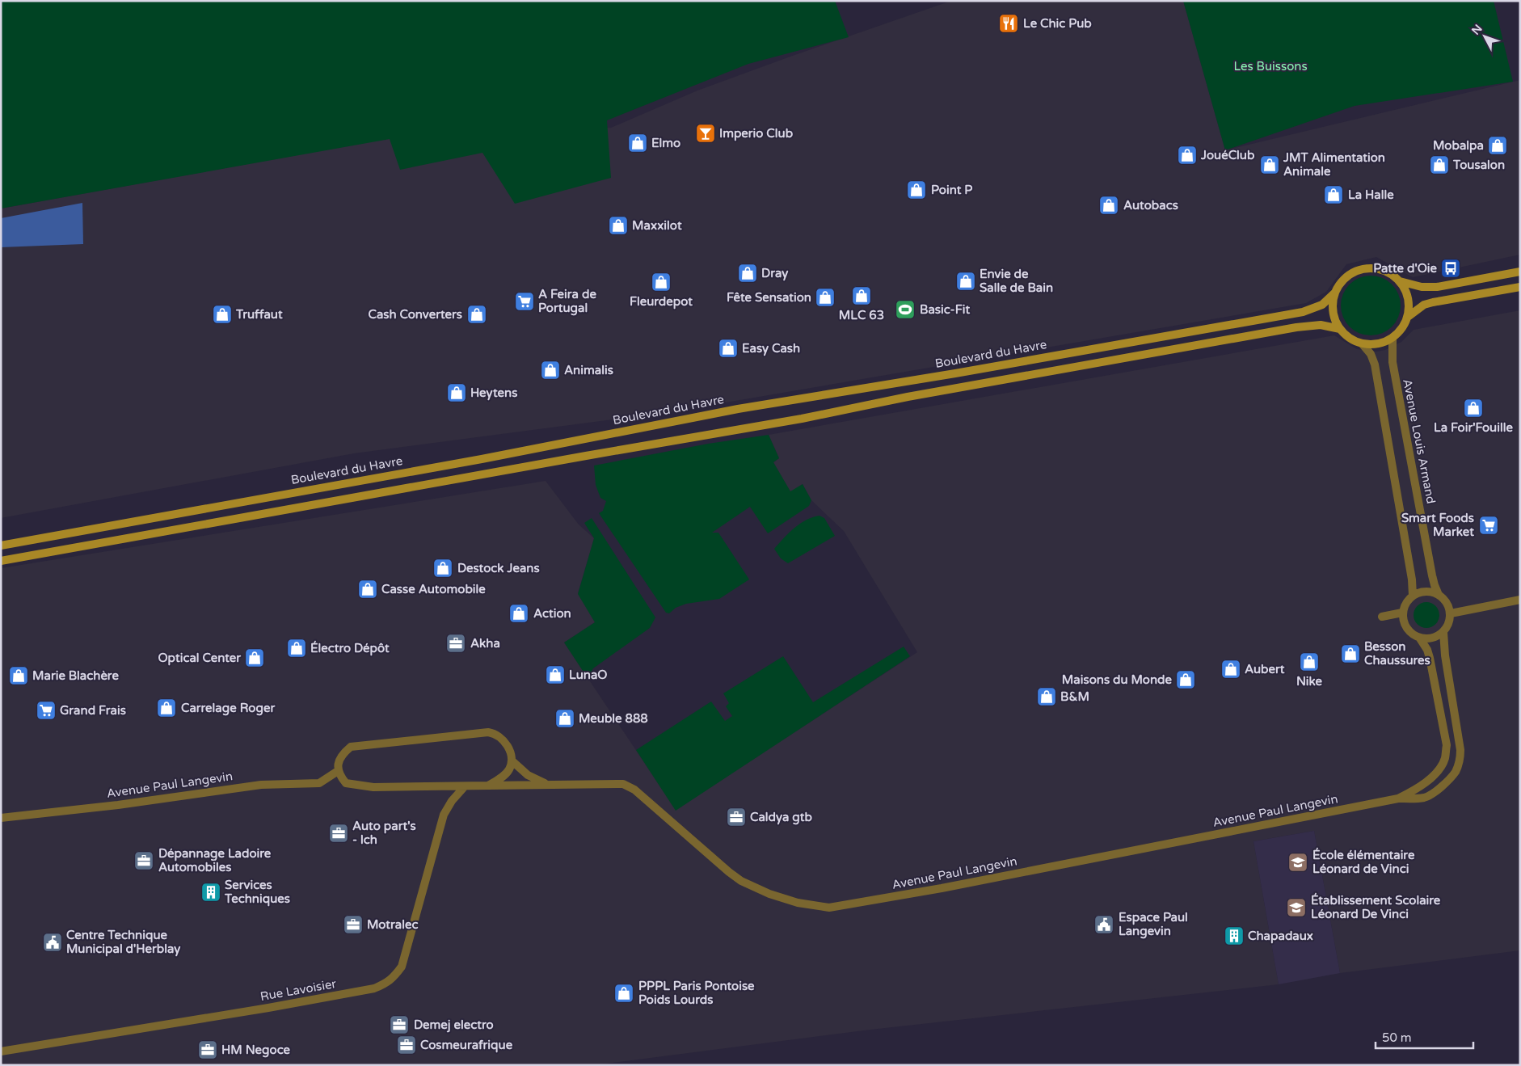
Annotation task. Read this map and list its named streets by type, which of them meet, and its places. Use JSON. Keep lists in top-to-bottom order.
{
  "streets": {
    "main road": ["Boulevard du Havre"],
    "street": ["Avenue Louis Armand", "Avenue Paul Langevin", "Rue Lavoisier"]
  },
  "crossings": [
    ["Boulevard du Havre", "Avenue Louis Armand"],
    ["Avenue Paul Langevin", "Rue Lavoisier"]
  ],
  "parks": ["Les Buissons"],
  "places": {
    "restaurant": ["Le Chic Pub"],
    "bar": ["Imperio Club"],
    "shop": [
      "Elmo",
      "Mobalpa",
      "JouéClub",
      "JMT Alimentation Animale",
      "Tousalon",
      "Point P",
      "La Halle",
      "Autobacs",
      "Maxxilot",
      "Dray",
      "Envie de Salle de Bain",
      "Fleurdepot",
      "MLC 63",
      "Fête Sensation",
      "Truffaut",
      "Cash Converters",
      "Easy Cash",
      "Animalis",
      "Heytens",
      "La Foir'Fouille",
      "Destock Jeans",
      "Casse Automobile",
      "Action",
      "Électro Dépôt",
      "Besson Chaussures",
      "Optical Center",
      "Nike",
      "Aubert",
      "LunaO",
      "Marie Blachère",
      "Maisons du Monde",
      "B&M",
      "Carrelage Roger",
      "Meuble 888",
      "PPPL Paris Pontoise Poids Lourds"
    ],
    "bus stop": ["Patte d'Oie"],
    "supermarket": ["A Feira de Portugal", "Smart Foods Market", "Grand Frais"],
    "sports": ["Basic-Fit"],
    "office": [
      "Akha",
      "Caldya gtb",
      "Auto part's - lch",
      "Dépannage Ladoire Automobiles",
      "Motralec",
      "Demej electro",
      "Cosmeurafrique",
      "HM Negoce"
    ],
    "school or university": ["École élémentaire Léonard de Vinci", "Établissement Scolaire Léonard De Vinci"],
    "building": ["Services Techniques", "Chapadaux"],
    "public building": ["Espace Paul Langevin", "Centre Technique Municipal d'Herblay"]
  },
  "scale_bar": "50 m",
  "north": "top left"
}
